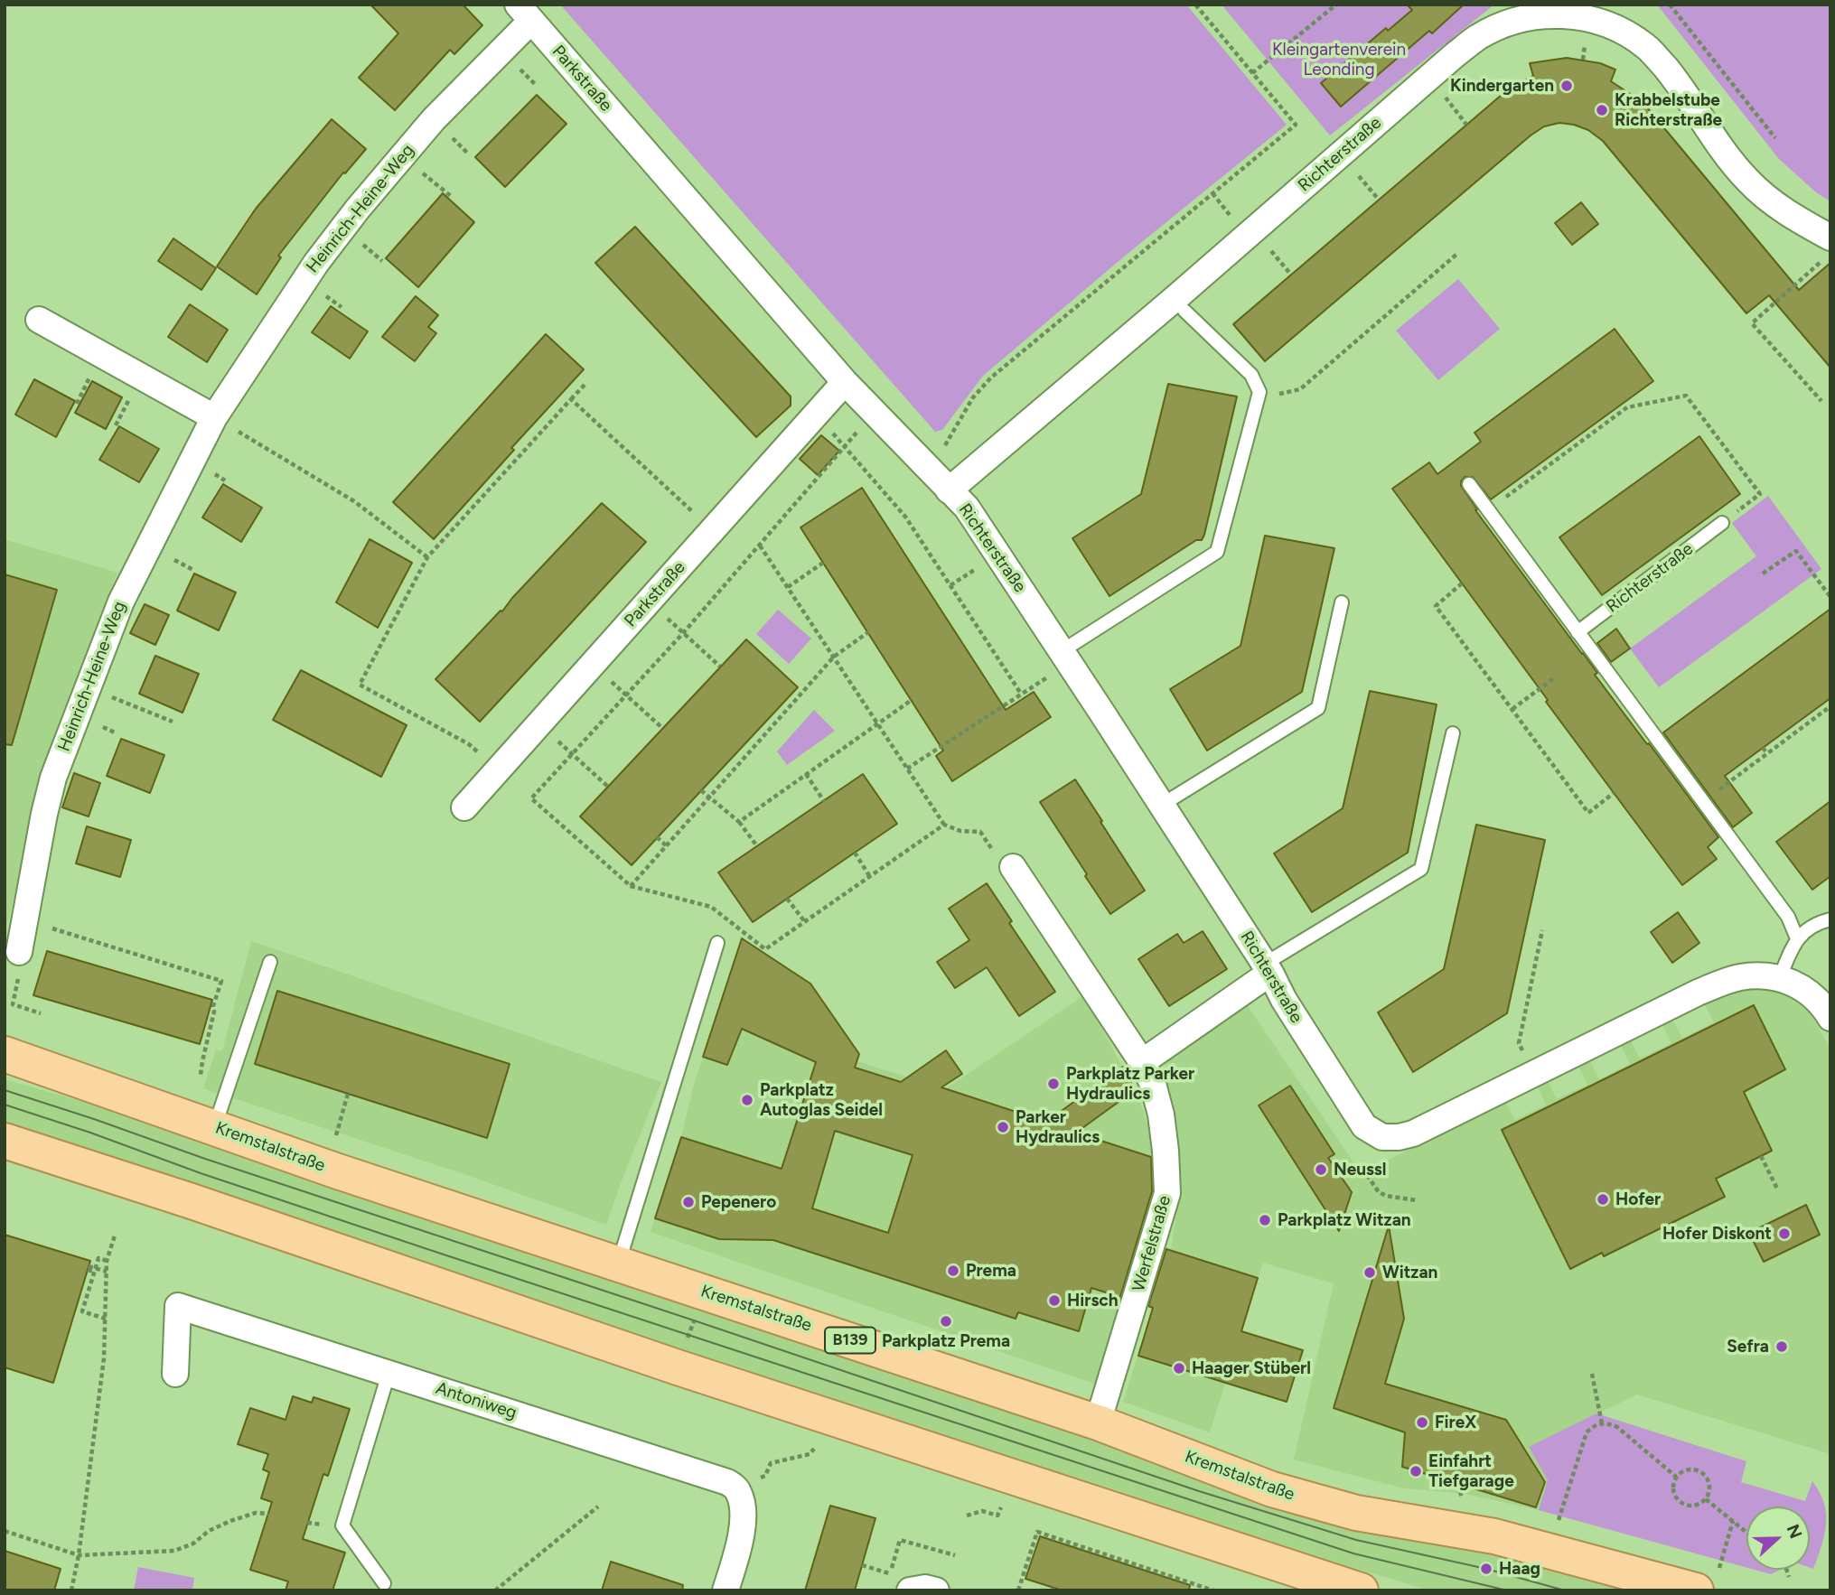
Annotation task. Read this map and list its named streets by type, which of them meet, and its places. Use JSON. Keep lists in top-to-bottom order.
{
  "streets": {
    "main road": ["Kremstalstraße", "B139"],
    "street": [
      "Parkstraße",
      "Richterstraße",
      "Heinrich-Heine-Weg",
      "Werfelstraße",
      "Antoniweg"
    ]
  },
  "crossings": [
    ["Parkstraße", "Richterstraße"],
    ["Parkstraße", "Heinrich-Heine-Weg"],
    ["Kremstalstraße", "Werfelstraße"]
  ],
  "parks": ["Kleingartenverein Leonding"],
  "places": [
    "Kindergarten",
    "Krabbelstube Richterstraße",
    "Parkplatz Parker Hydraulics",
    "Parkplatz Autoglas Seidel",
    "Parker Hydraulics",
    "Neussl",
    "Hofer",
    "Pepenero",
    "Parkplatz Witzan",
    "Hofer Diskont",
    "Prema",
    "Witzan",
    "Hirsch",
    "Parkplatz Prema",
    "Sefra",
    "Haager Stüberl",
    "FireX",
    "Einfahrt Tiefgarage",
    "Haag"
  ],
  "north": "right"
}
